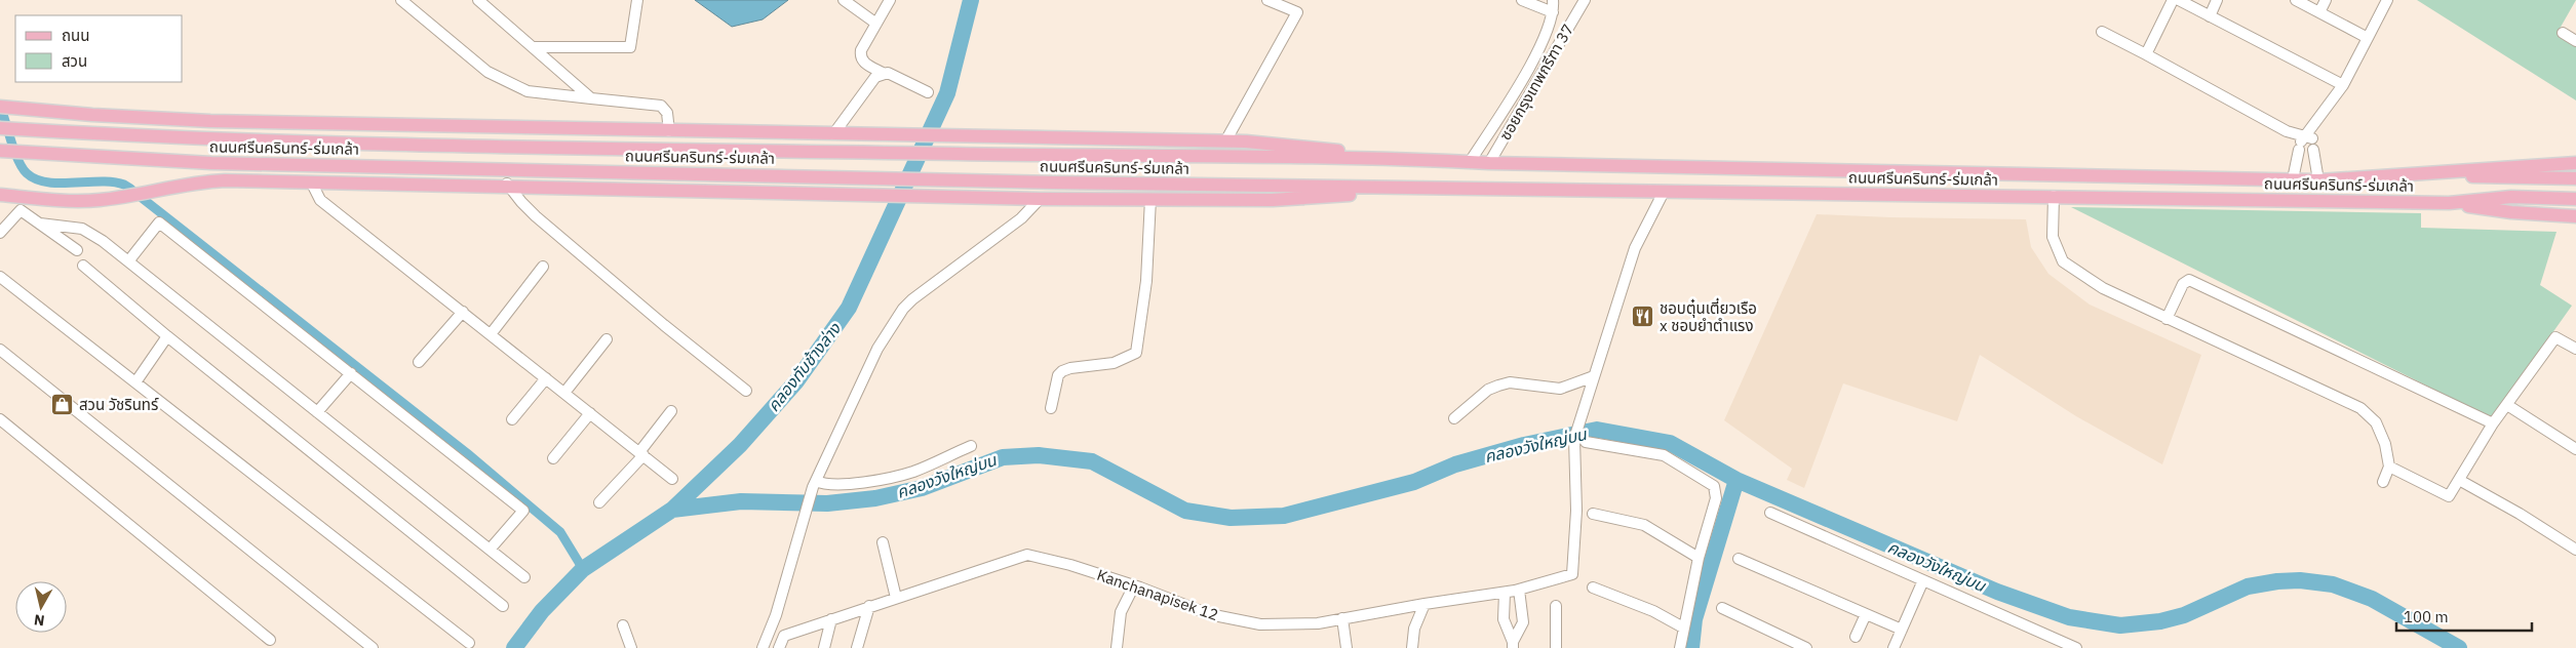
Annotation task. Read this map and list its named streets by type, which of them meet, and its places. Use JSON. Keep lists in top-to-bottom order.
{
  "streets": {
    "main road": ["ถนนศรีนครินทร์-ร่มเกล้า"],
    "street": ["ซอยกรุงเทพกรีฑา 37", "Kanchanapisek 12"]
  },
  "crossings": [
    ["ซอยกรุงเทพกรีฑา 37", "ถนนศรีนครินทร์-ร่มเกล้า"]
  ],
  "water": ["คลองทับช้างล่าง", "คลองวังใหญ่บน"],
  "places": {
    "restaurant": ["ชอบตุ๋นเตี๋ยวเรือ x ชอบยำตำแรง"],
    "shop": ["สวน วัชรินทร์"]
  },
  "legend": ["ถนน", "สวน"],
  "scale_bar": "100 m",
  "north": "bottom"
}
